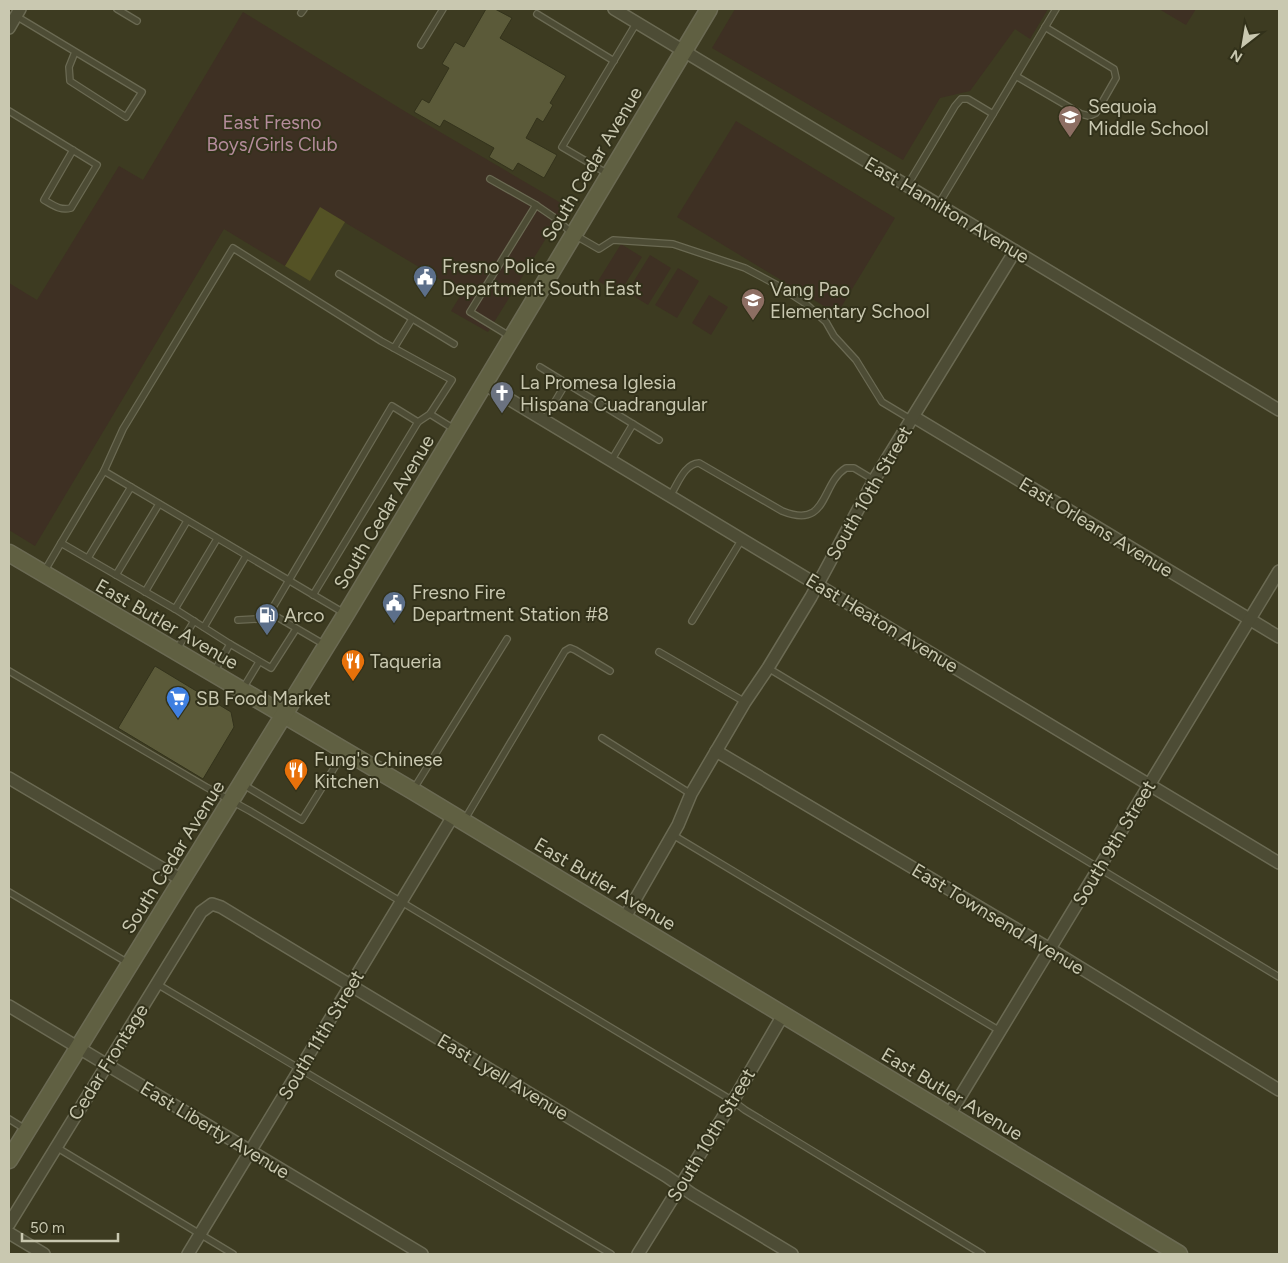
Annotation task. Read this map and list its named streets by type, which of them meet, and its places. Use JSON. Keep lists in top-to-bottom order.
{
  "streets": {
    "main road": ["South Cedar Avenue", "East Butler Avenue"],
    "street": [
      "East Hamilton Avenue",
      "South 10th Street",
      "East Orleans Avenue",
      "East Heaton Avenue",
      "South 9th Street",
      "East Townsend Avenue",
      "South 11th Street",
      "Cedar Frontage",
      "East Lyell Avenue",
      "East Liberty Avenue"
    ]
  },
  "crossings": [
    ["South Cedar Avenue", "East Hamilton Avenue"],
    ["South Cedar Avenue", "East Heaton Avenue"],
    ["South Cedar Avenue", "East Butler Avenue"],
    ["South Cedar Avenue", "East Liberty Avenue"],
    ["East Hamilton Avenue", "South 10th Street"],
    ["South 10th Street", "East Orleans Avenue"],
    ["South 10th Street", "East Heaton Avenue"],
    ["South 10th Street", "East Butler Avenue"],
    ["South 10th Street", "East Townsend Avenue"],
    ["South 10th Street", "East Lyell Avenue"],
    ["East Orleans Avenue", "South 9th Street"],
    ["East Heaton Avenue", "South 9th Street"],
    ["East Butler Avenue", "South 9th Street"],
    ["East Butler Avenue", "South 11th Street"],
    ["South 9th Street", "East Townsend Avenue"],
    ["South 11th Street", "East Lyell Avenue"],
    ["South 11th Street", "East Liberty Avenue"],
    ["Cedar Frontage", "East Lyell Avenue"],
    ["Cedar Frontage", "East Liberty Avenue"]
  ],
  "parks": ["East Fresno Boys/Girls Club"],
  "places": {
    "school or university": ["Sequoia Middle School", "Vang Pao Elementary School"],
    "public building": ["Fresno Police Department South East", "Fresno Fire Department Station #8"],
    "church": ["La Promesa Iglesia Hispana Cuadrangular"],
    "fuel station": ["Arco"],
    "restaurant": ["Taqueria", "Fung's Chinese Kitchen"],
    "supermarket": ["SB Food Market"]
  },
  "scale_bar": "50 m",
  "north": "bottom left"
}
